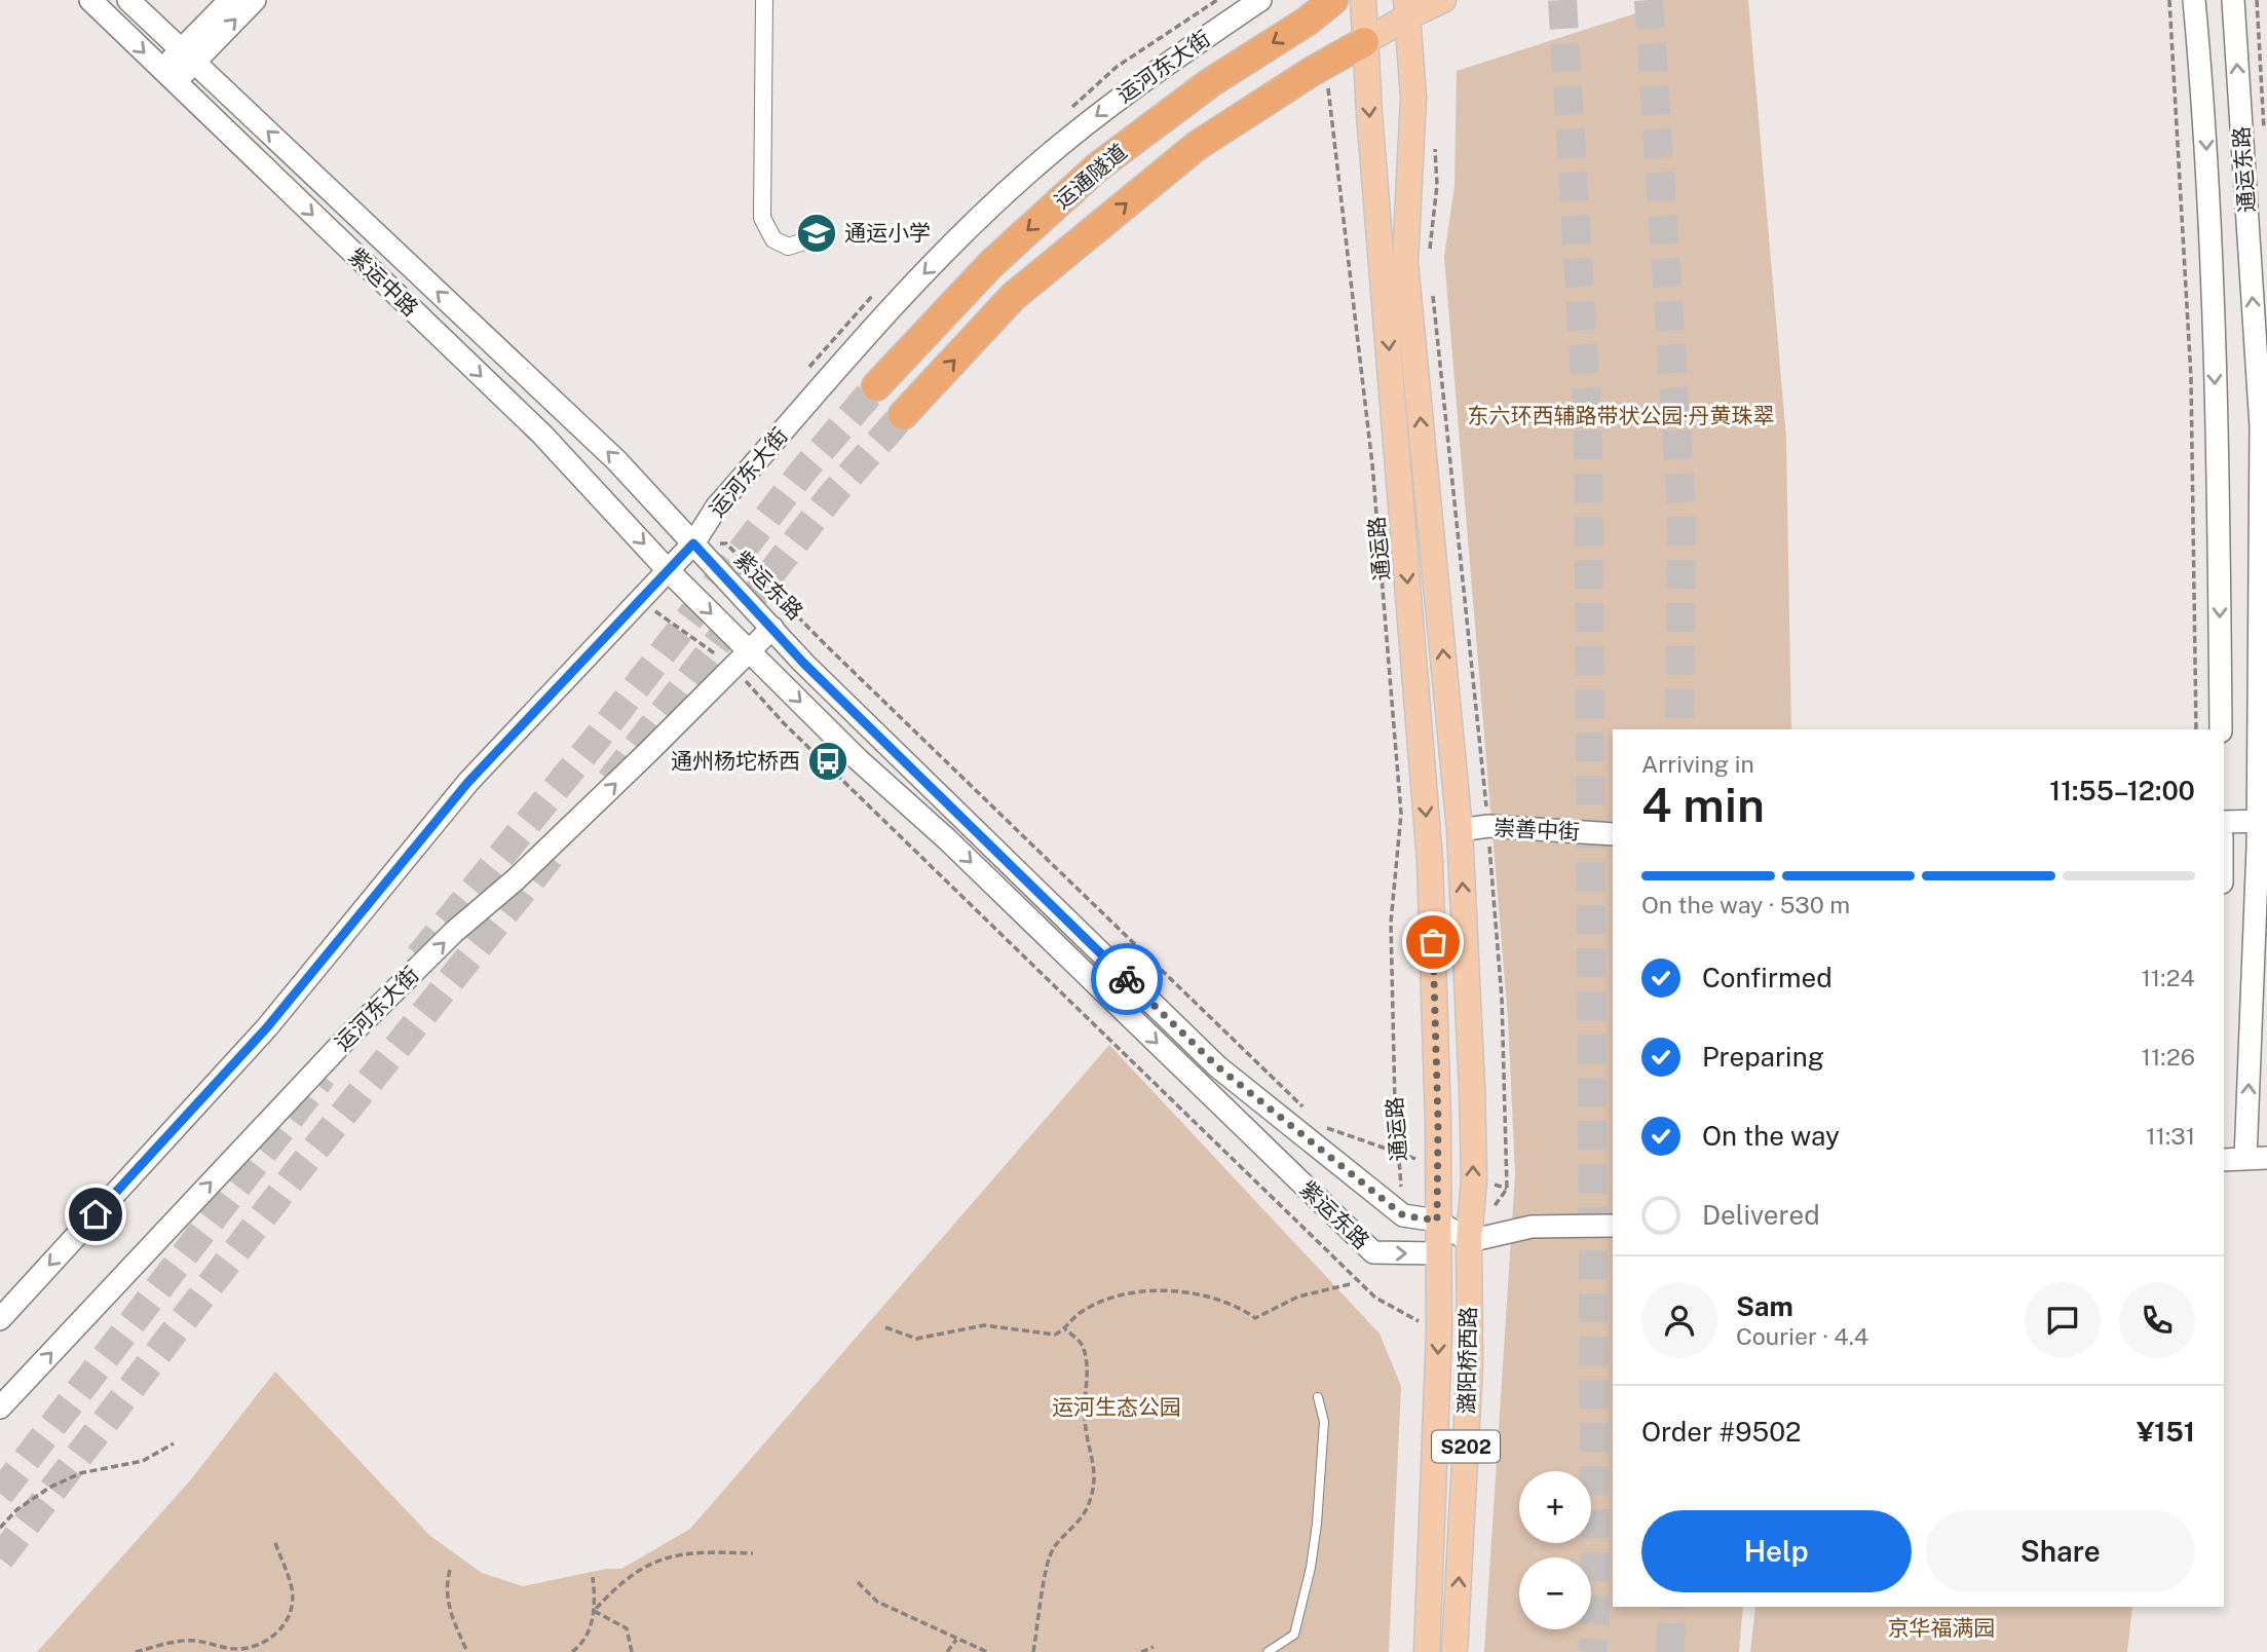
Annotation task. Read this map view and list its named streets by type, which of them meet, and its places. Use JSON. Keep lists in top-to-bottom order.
{
  "streets": {
    "highway": ["运通隧道"],
    "main road": [
      "运河东大街",
      "通运东路",
      "紫运中路",
      "通运路",
      "紫运东路",
      "崇善中街",
      "潞阳桥西路",
      "S202"
    ]
  },
  "crossings": [
    ["运河东大街", "紫运中路"],
    ["运河东大街", "紫运东路"],
    ["运通隧道", "通运路"],
    ["紫运中路", "紫运东路"],
    ["通运路", "紫运东路"],
    ["通运路", "潞阳桥西路"],
    ["紫运东路", "潞阳桥西路"]
  ],
  "parks": ["东六环西辅路带状公园·丹黄珠翠", "运河生态公园", "京华福满园"],
  "places": {
    "school or university": ["通运小学"],
    "bus stop": ["通州杨坨桥西"]
  },
  "page": {
    "heading": ["4 min", "Arriving in", "11:55–12:00"],
    "panel": [
      "Sam",
      "Courier · 4.4",
      "Order #9502",
      "¥151"
    ],
    "bar": "On the way · 530 m",
    "list": [
      ["Confirmed", "11:24"],
      ["Preparing", "11:26"],
      ["On the way", "11:31"],
      "Delivered"
    ],
    "map_buttons": ["+", "−"],
    "buttons": ["Help", "Share"]
  }
}
